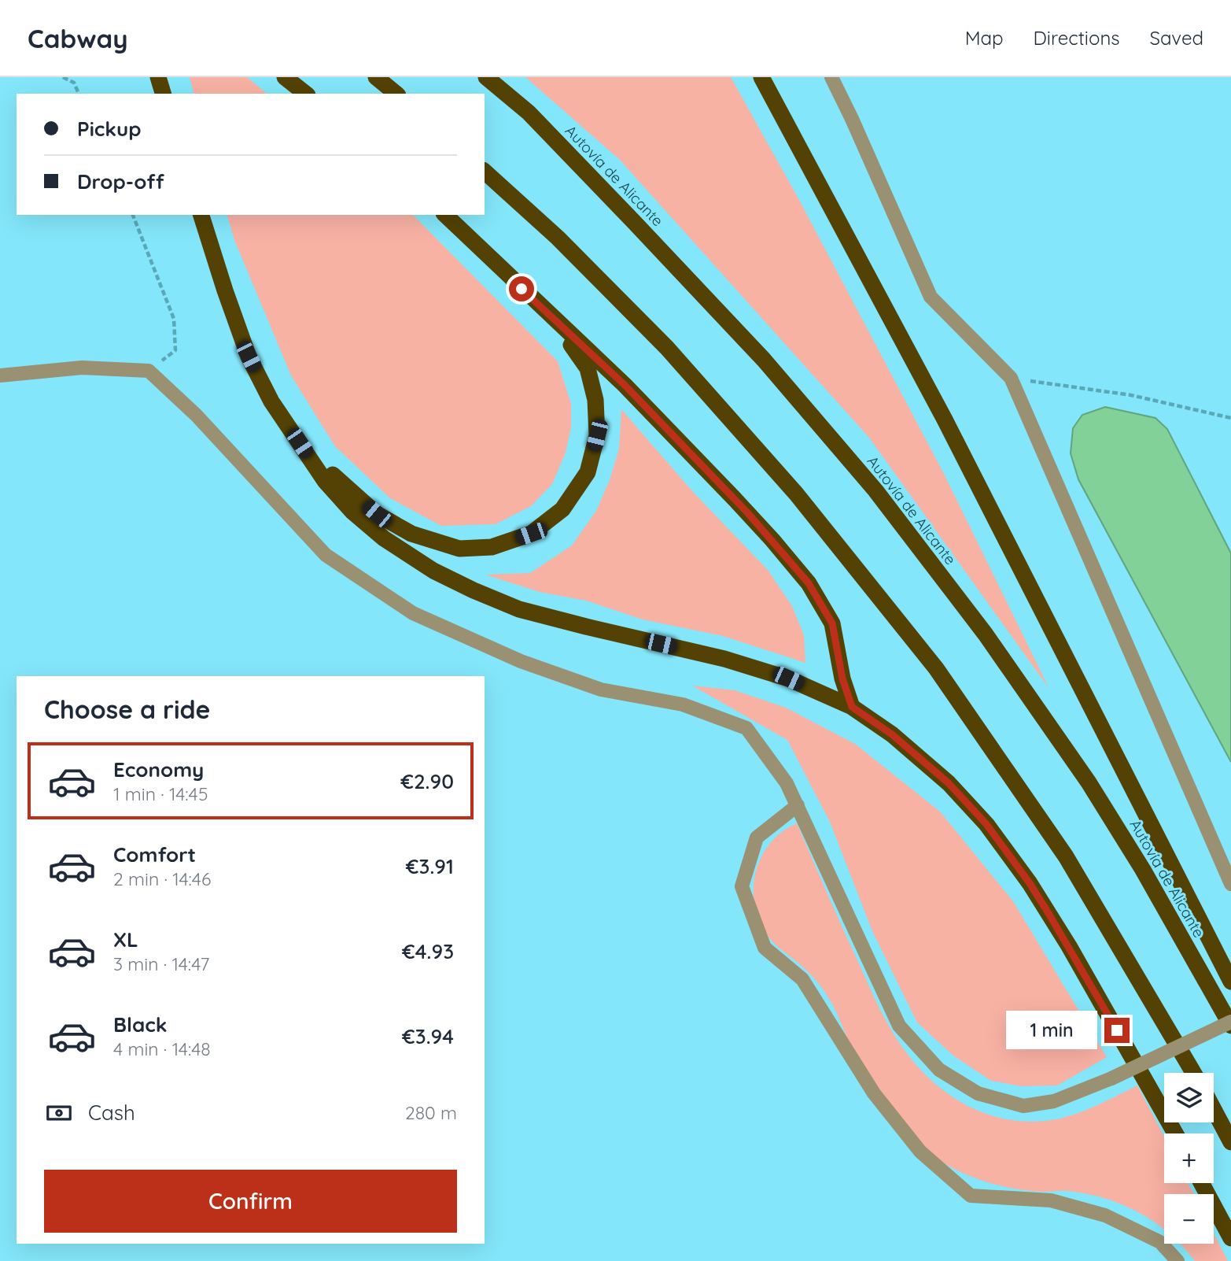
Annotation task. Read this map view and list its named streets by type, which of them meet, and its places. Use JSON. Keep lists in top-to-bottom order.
{
  "streets": {
    "highway": ["Autovía de Alicante"]
  },
  "page": {
    "header": "Cabway",
    "nav": ["Map", "Directions", "Saved"],
    "banner": ["Pickup", "Drop-off"],
    "heading": "Choose a ride",
    "list": [
      {
        "name": "Economy",
        "note": "1 min · 14:45",
        "value": "€2.90"
      },
      {
        "name": "Comfort",
        "note": "2 min · 14:46",
        "value": "€3.91"
      },
      {
        "name": "XL",
        "note": "3 min · 14:47",
        "value": "€4.93"
      },
      {
        "name": "Black",
        "note": "4 min · 14:48",
        "value": "€3.94"
      }
    ],
    "bubble": "1 min",
    "map_buttons": ["+", "−"],
    "pay": ["Cash", "280 m"],
    "buttons": "Confirm"
  }
}
